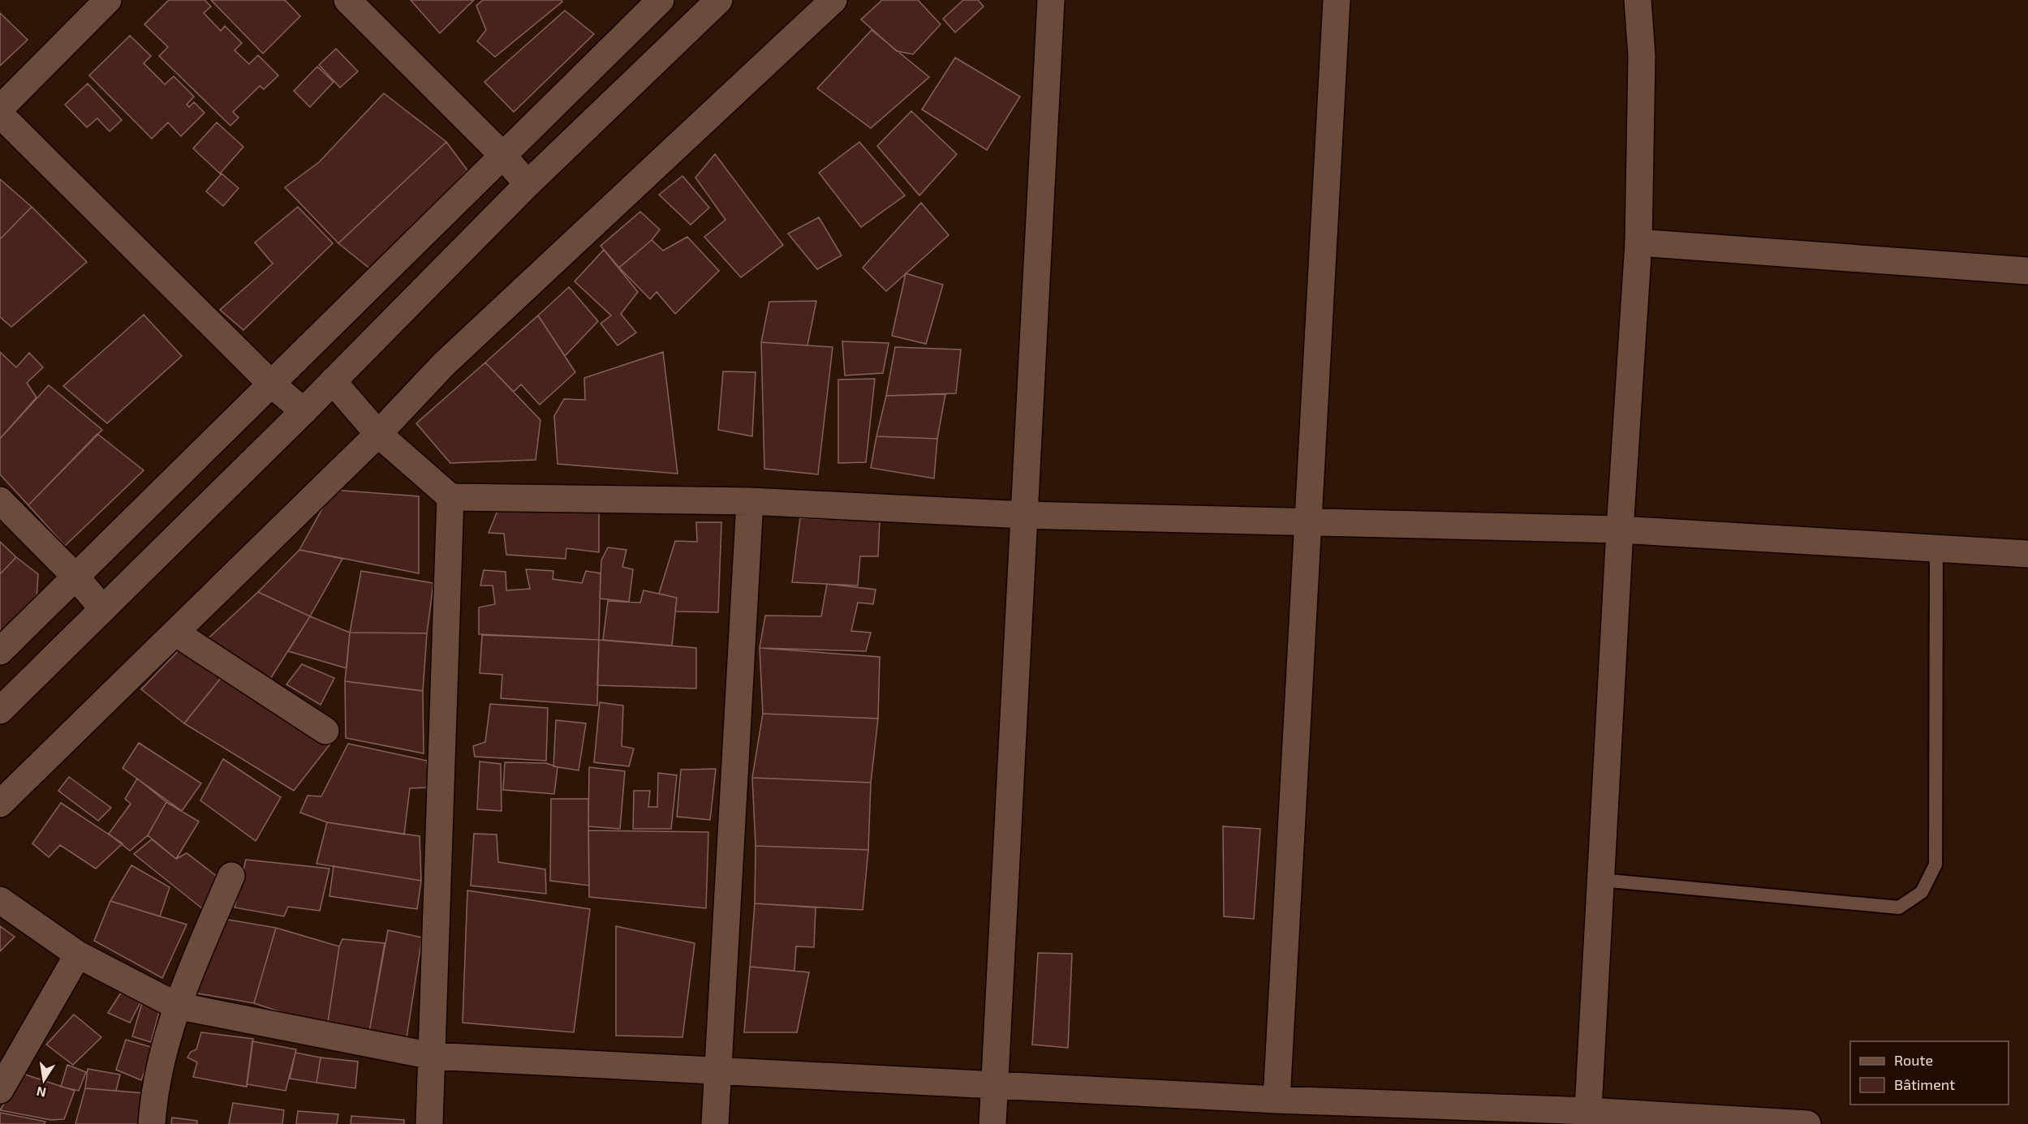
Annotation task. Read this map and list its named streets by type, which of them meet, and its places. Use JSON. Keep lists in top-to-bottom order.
{
  "legend": ["Route", "Bâtiment"],
  "north": "bottom"
}
